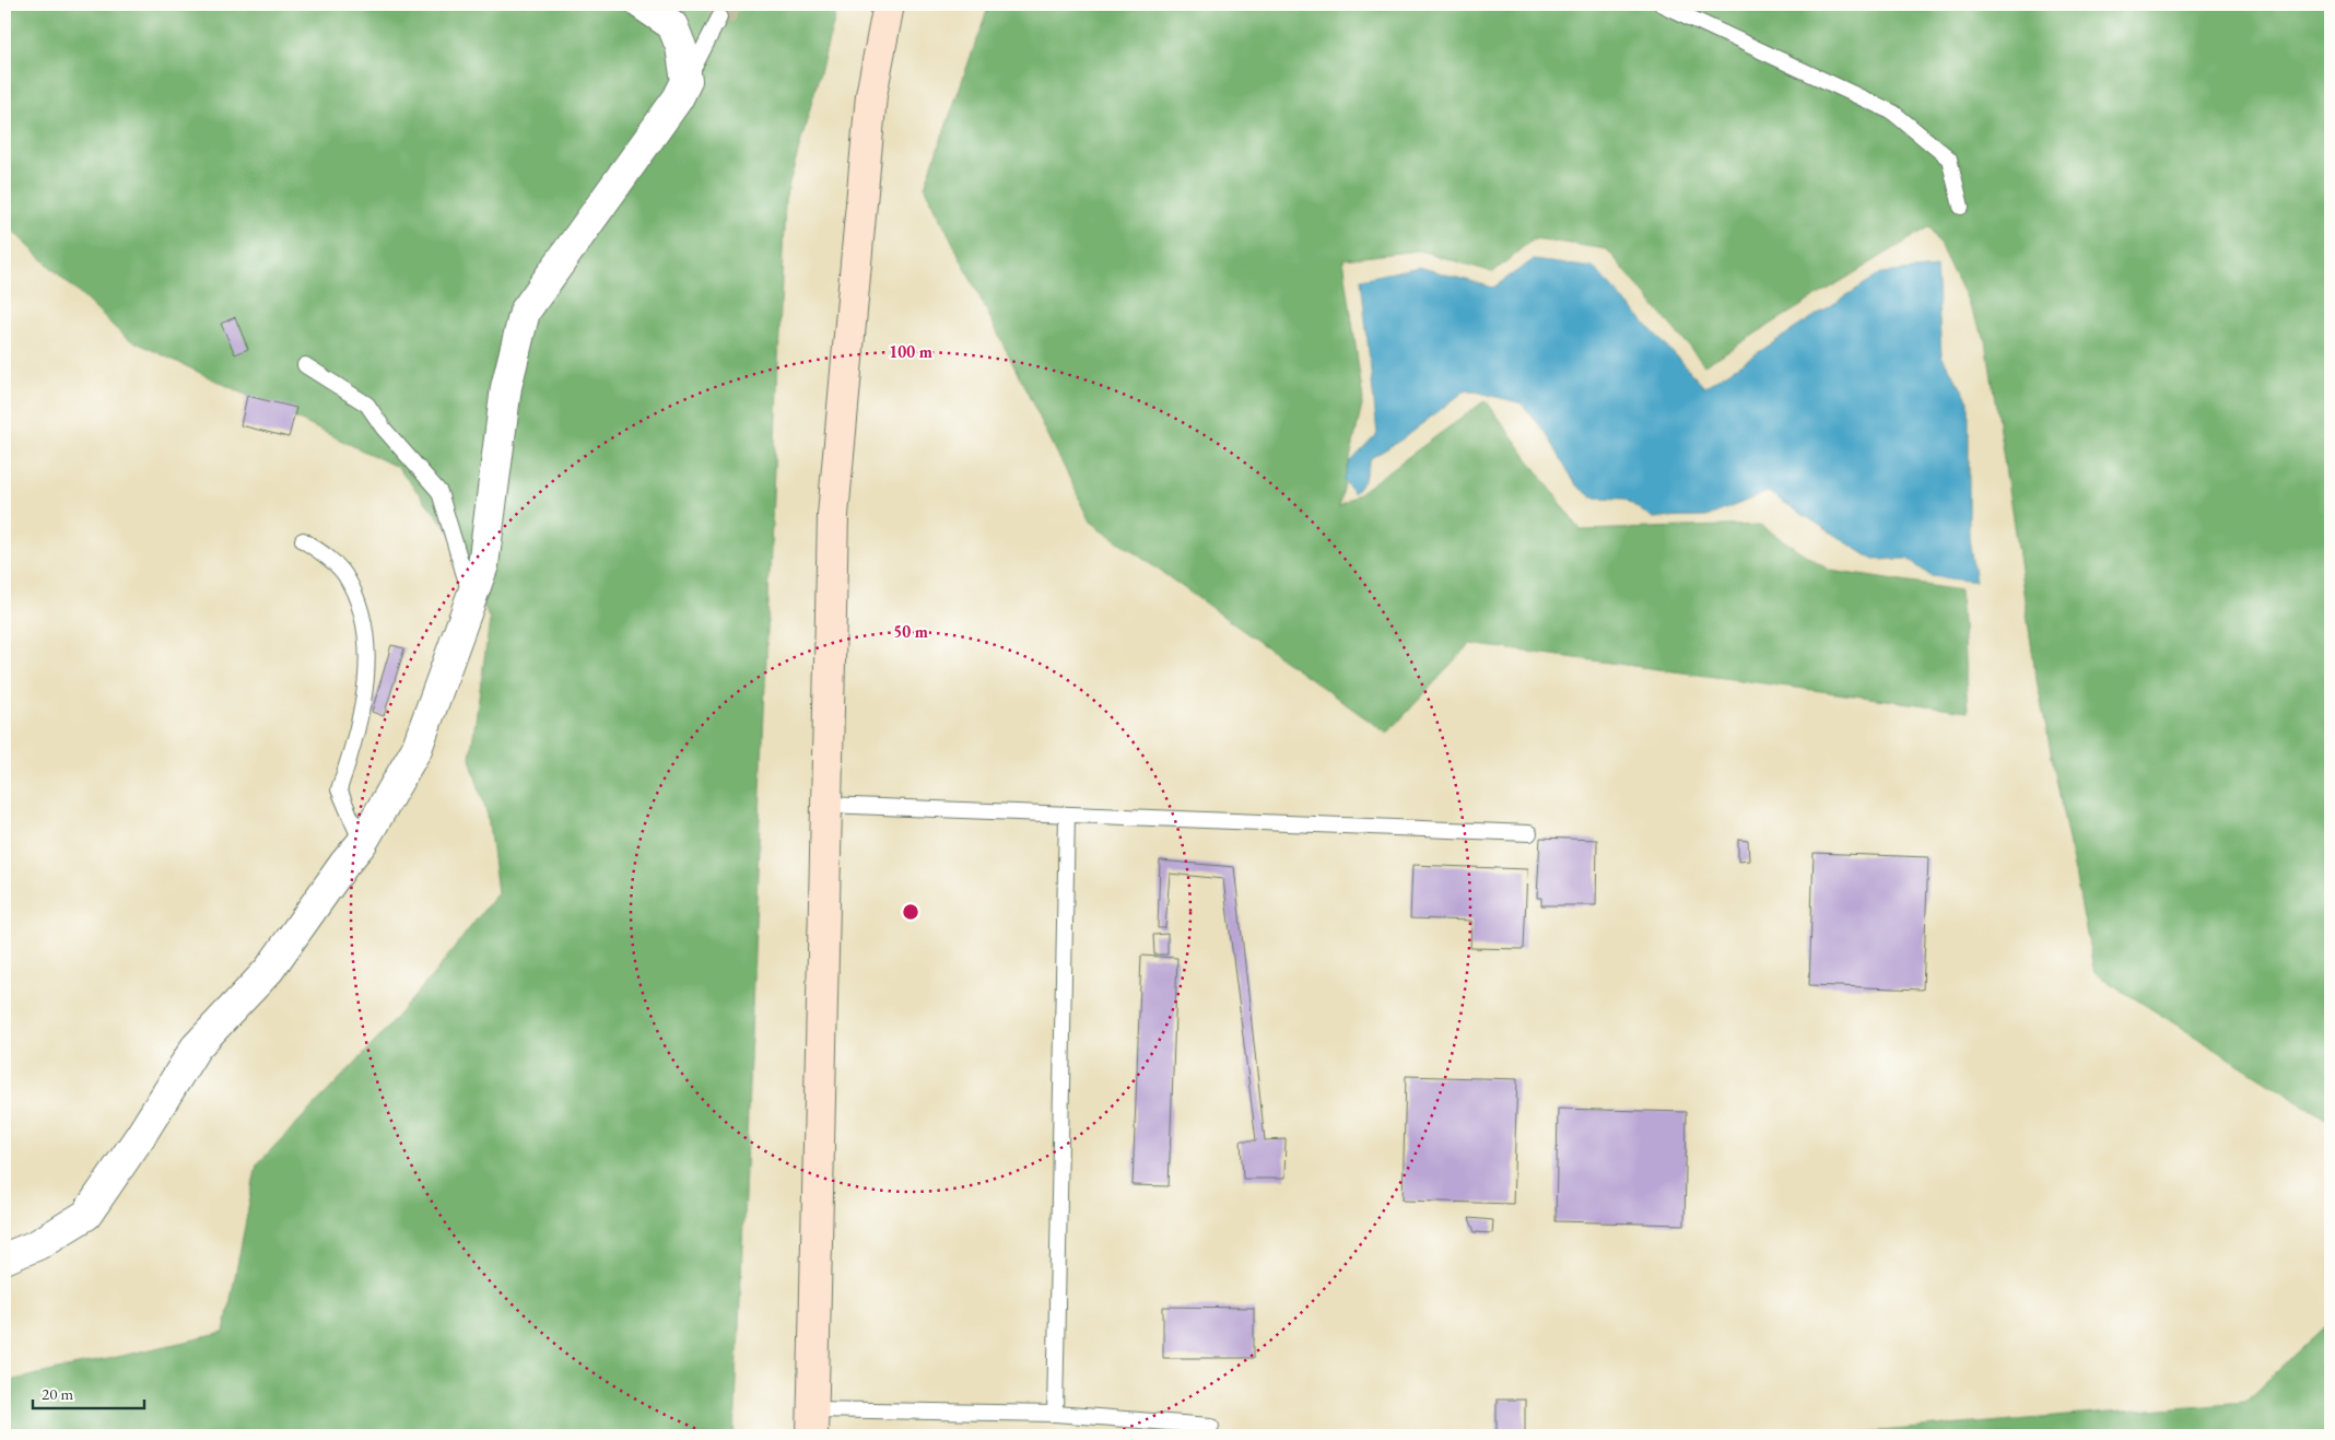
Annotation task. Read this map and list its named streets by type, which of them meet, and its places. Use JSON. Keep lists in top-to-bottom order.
{
  "scale_bar": "20 m",
  "rings": ["100 m", "50 m"]
}
